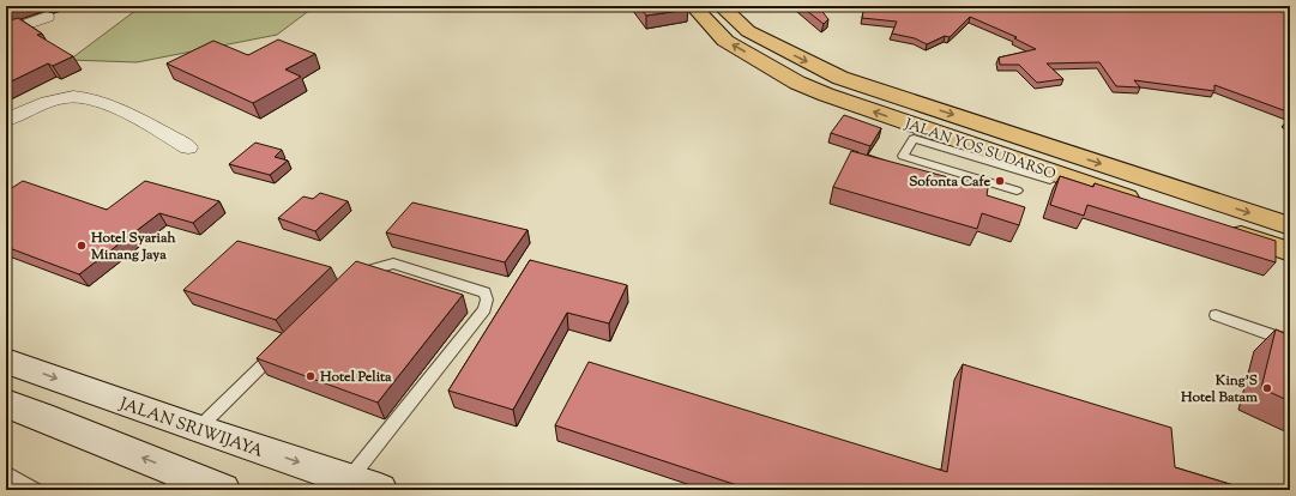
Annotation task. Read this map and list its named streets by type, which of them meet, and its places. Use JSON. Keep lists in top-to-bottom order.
{
  "streets": {
    "main road": ["JALAN YOS SUDARSO", "JALAN SRIWIJAYA"]
  },
  "places": [
    "Sofonta Cafe",
    "Hotel Syariah Minang Jaya",
    "Hotel Pelita",
    "King'S Hotel Batam"
  ]
}
